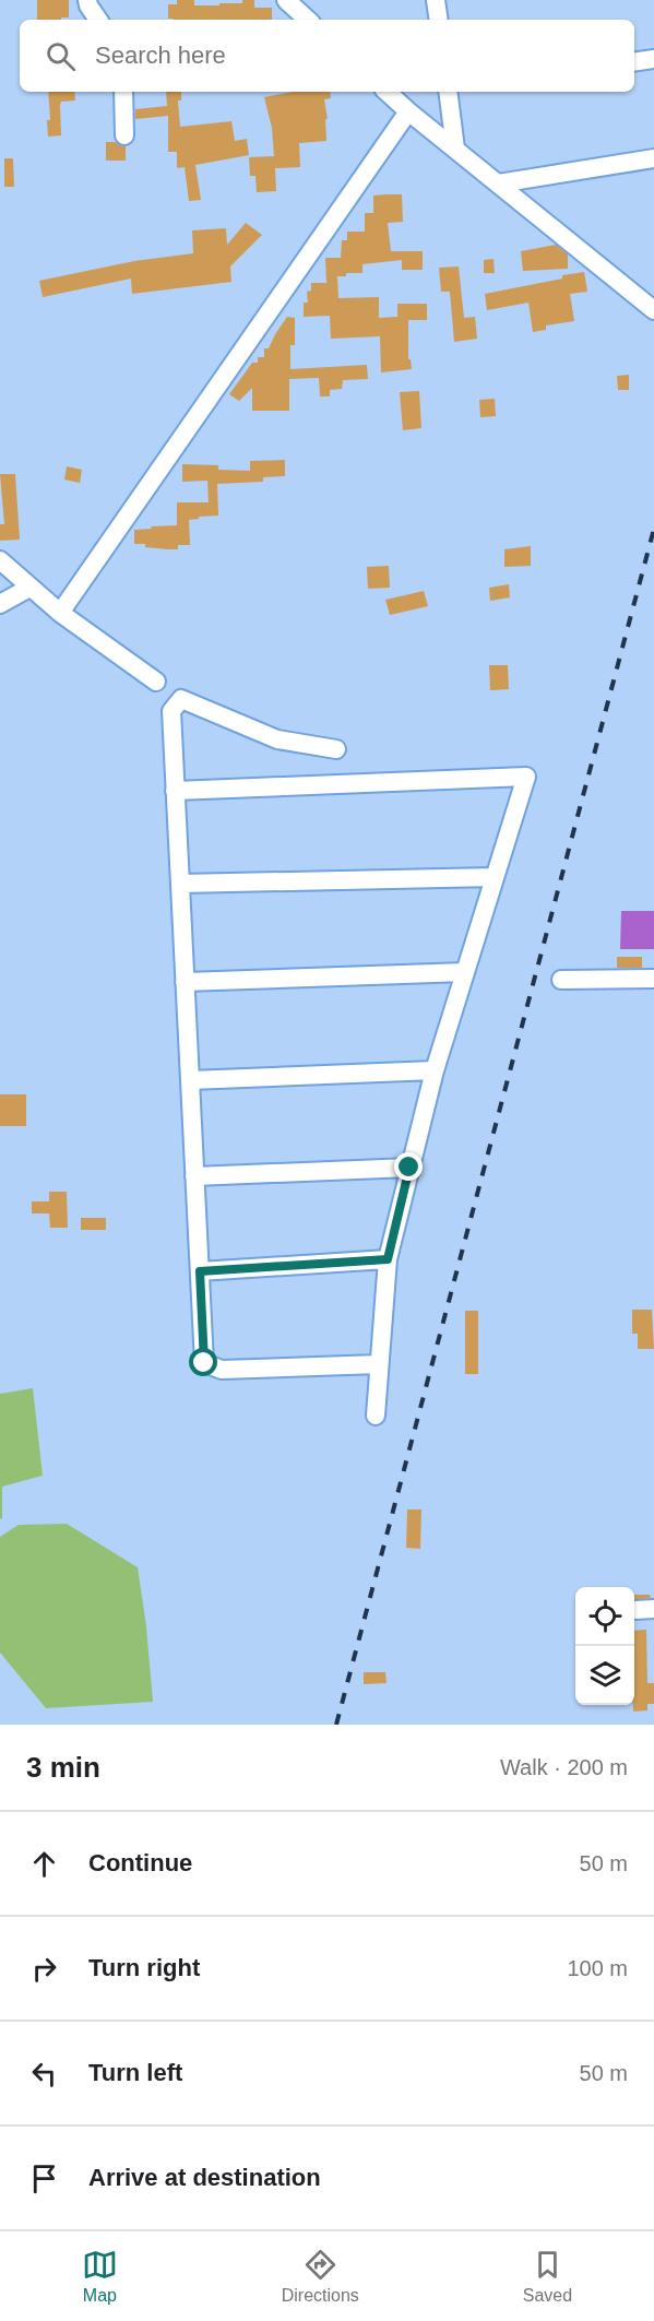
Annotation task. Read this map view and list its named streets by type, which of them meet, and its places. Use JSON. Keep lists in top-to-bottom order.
{
  "page": {
    "search": "Search here",
    "heading": ["3 min", "Walk · 200 m"],
    "list": [
      ["Continue", "50 m"],
      ["Turn right", "100 m"],
      ["Turn left", "50 m"],
      "Arrive at destination"
    ],
    "nav": ["Map", "Directions", "Saved"]
  }
}
